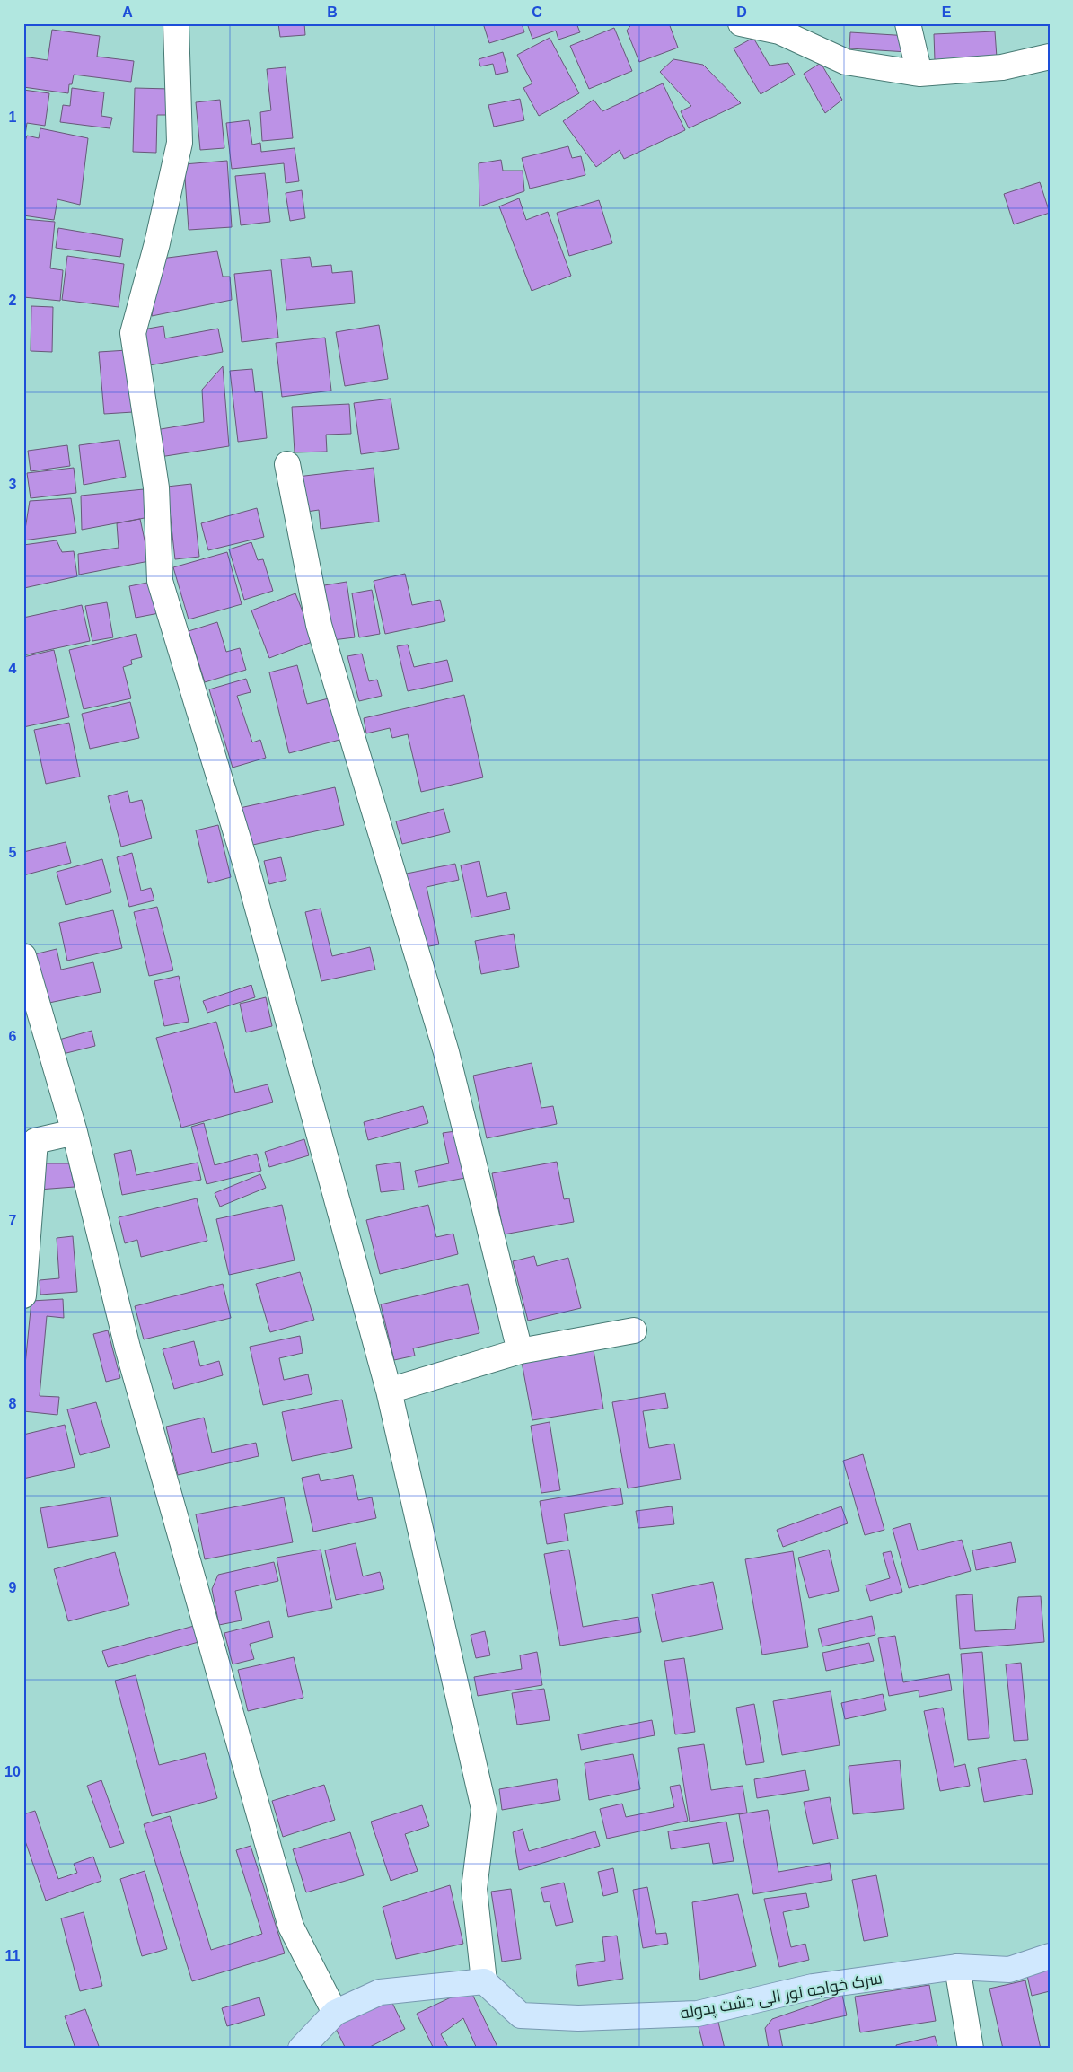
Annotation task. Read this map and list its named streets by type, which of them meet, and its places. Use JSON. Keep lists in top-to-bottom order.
{
  "streets": {
    "main road": ["سرک خواجه نور الی دشت پدوله"]
  },
  "grid": {
    "columns": [
      "A",
      "B",
      "C",
      "D",
      "E"
    ],
    "rows": [
      "1",
      "2",
      "3",
      "4",
      "5",
      "6",
      "7",
      "8",
      "9",
      "10",
      "11"
    ]
  }
}
